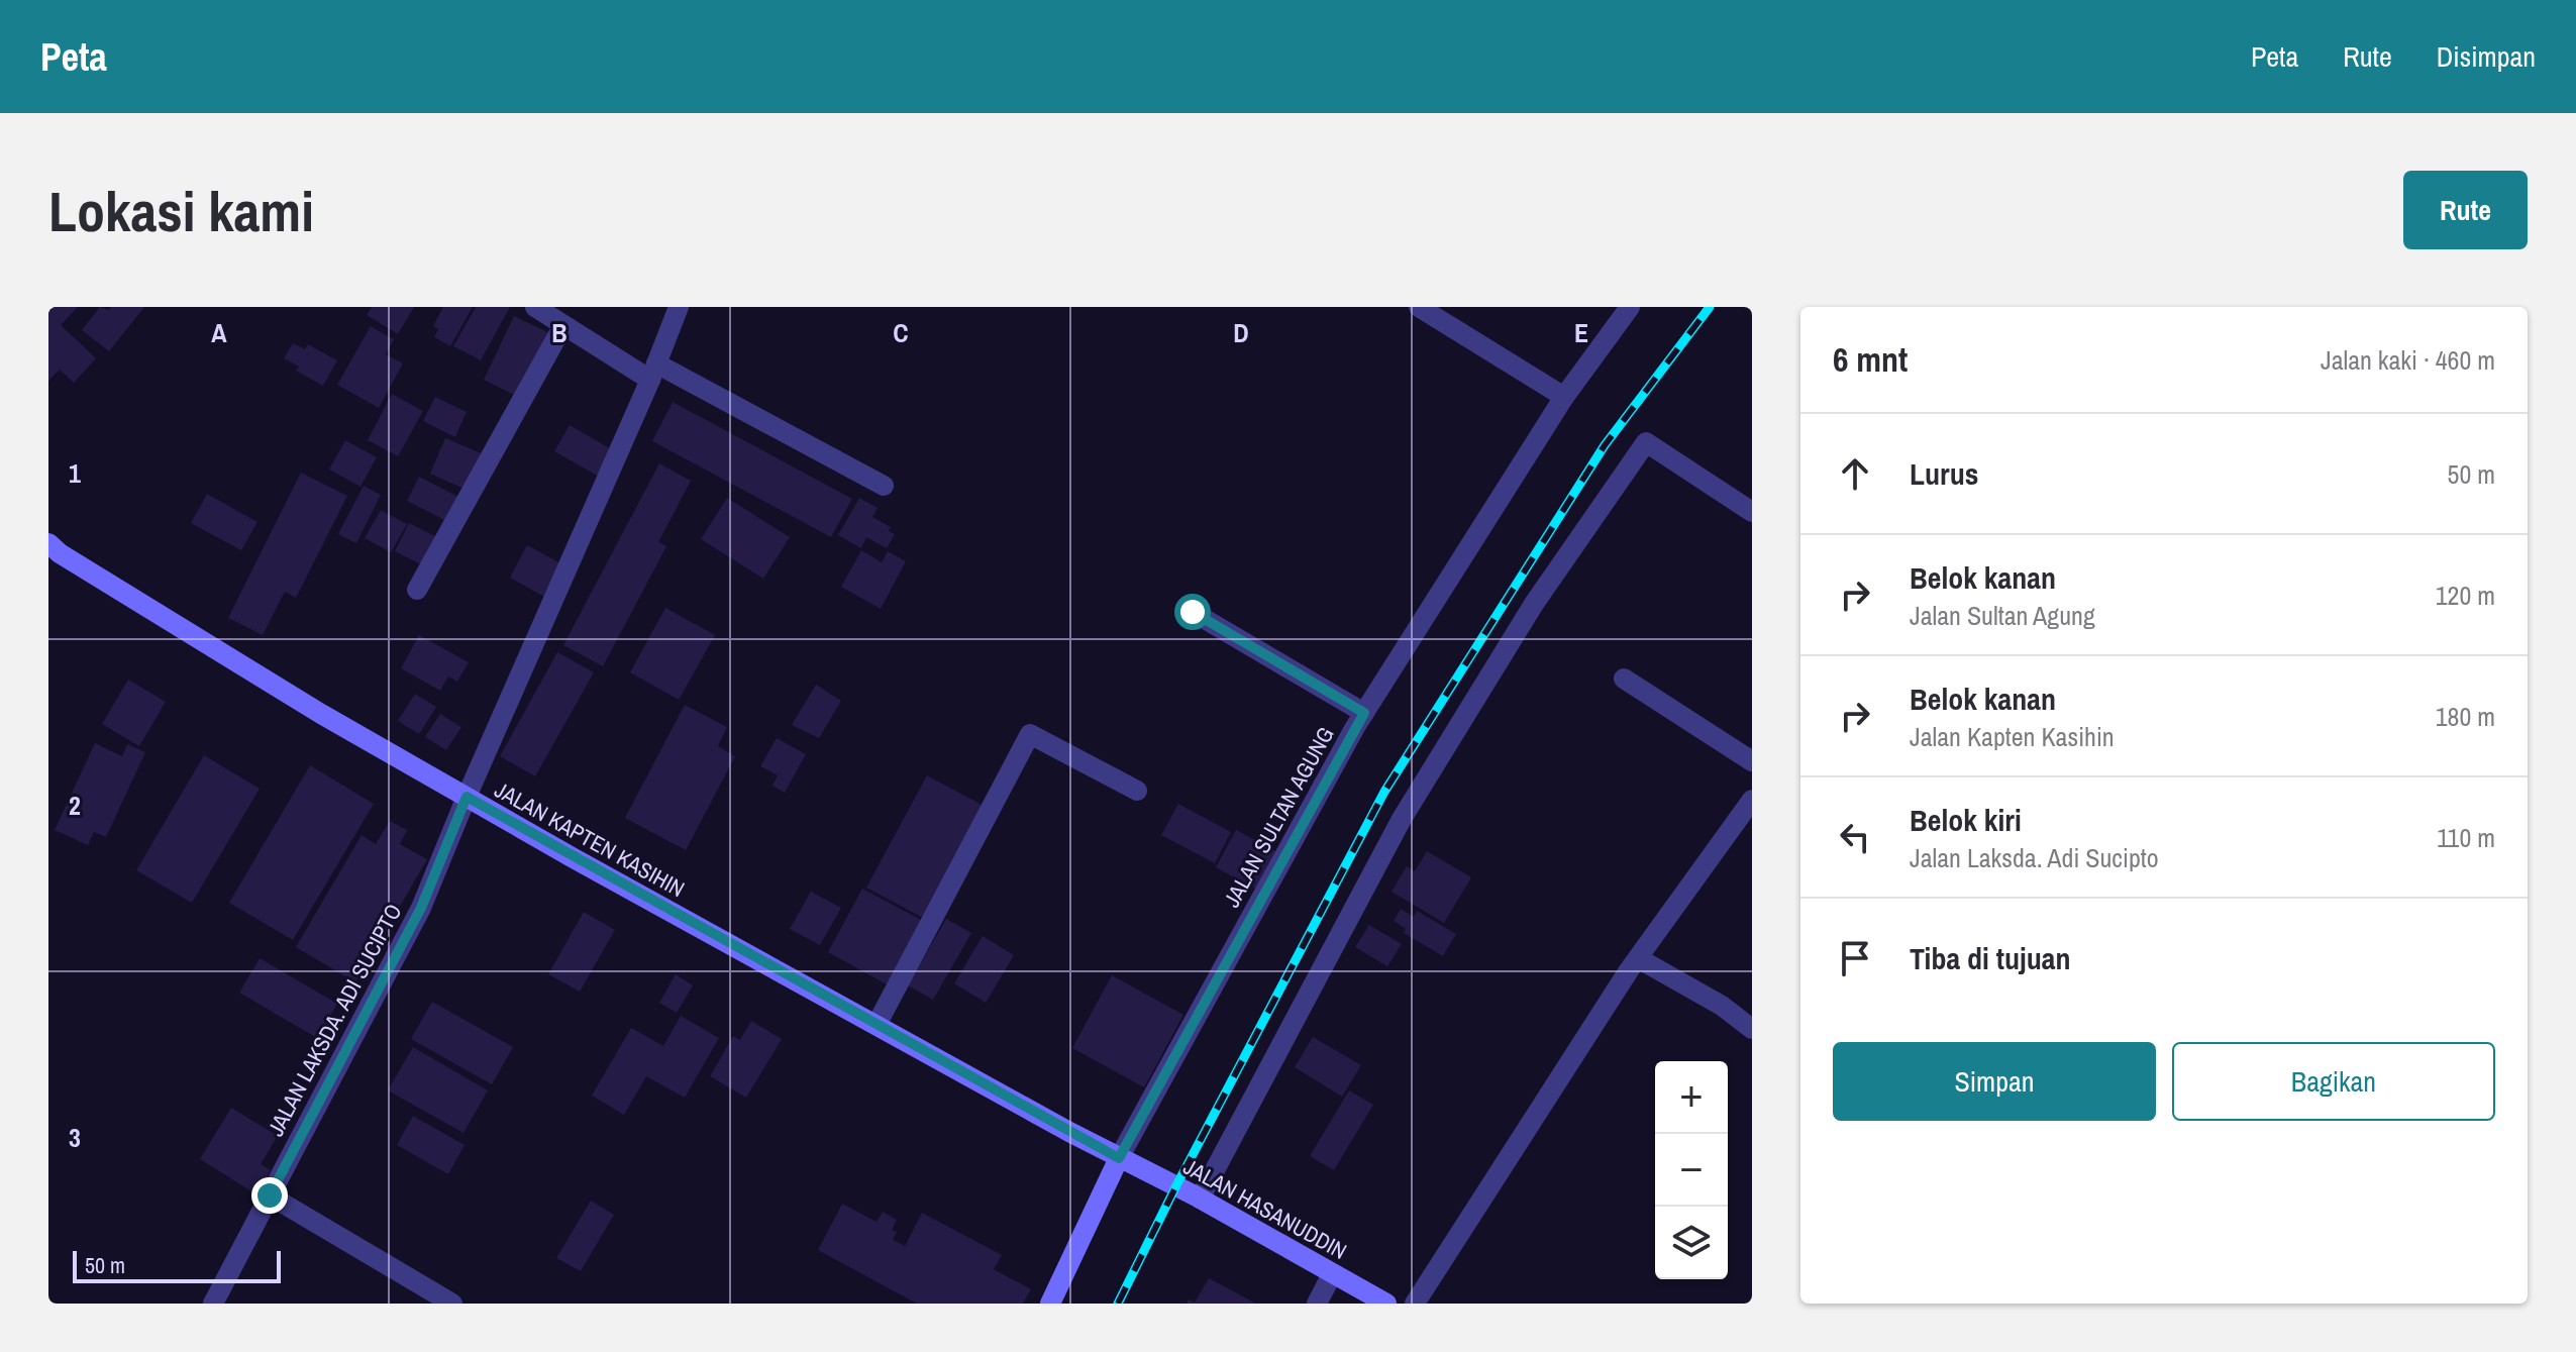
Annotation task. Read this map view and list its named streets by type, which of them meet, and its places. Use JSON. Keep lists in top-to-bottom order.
{
  "streets": {
    "main road": ["JALAN KAPTEN KASIHIN", "JALAN HASANUDDIN"],
    "street": ["JALAN SULTAN AGUNG", "JALAN LAKSDA. ADI SUCIPTO"]
  },
  "crossings": [
    ["JALAN SULTAN AGUNG", "JALAN KAPTEN KASIHIN"],
    ["JALAN SULTAN AGUNG", "JALAN HASANUDDIN"],
    ["JALAN KAPTEN KASIHIN", "JALAN LAKSDA. ADI SUCIPTO"],
    ["JALAN KAPTEN KASIHIN", "JALAN HASANUDDIN"]
  ],
  "scale_bar": "50 m",
  "page": {
    "header": "Peta",
    "nav": ["Peta", "Rute", "Disimpan"],
    "buttons": [
      "Rute",
      ["Simpan", "Bagikan"]
    ],
    "title": "Lokasi kami",
    "heading": ["6 mnt", "Jalan kaki · 460 m"],
    "list": [
      ["Lurus", "50 m"],
      ["Belok kanan", "Jalan Sultan Agung", "120 m"],
      ["Belok kanan", "Jalan Kapten Kasihin", "180 m"],
      ["Belok kiri", "Jalan Laksda. Adi Sucipto", "110 m"],
      "Tiba di tujuan"
    ],
    "map_buttons": ["+", "−"],
    "scale": "50 m"
  },
  "grid": {
    "columns": [
      "A",
      "B",
      "C",
      "D",
      "E"
    ],
    "rows": ["1", "2", "3"]
  }
}
